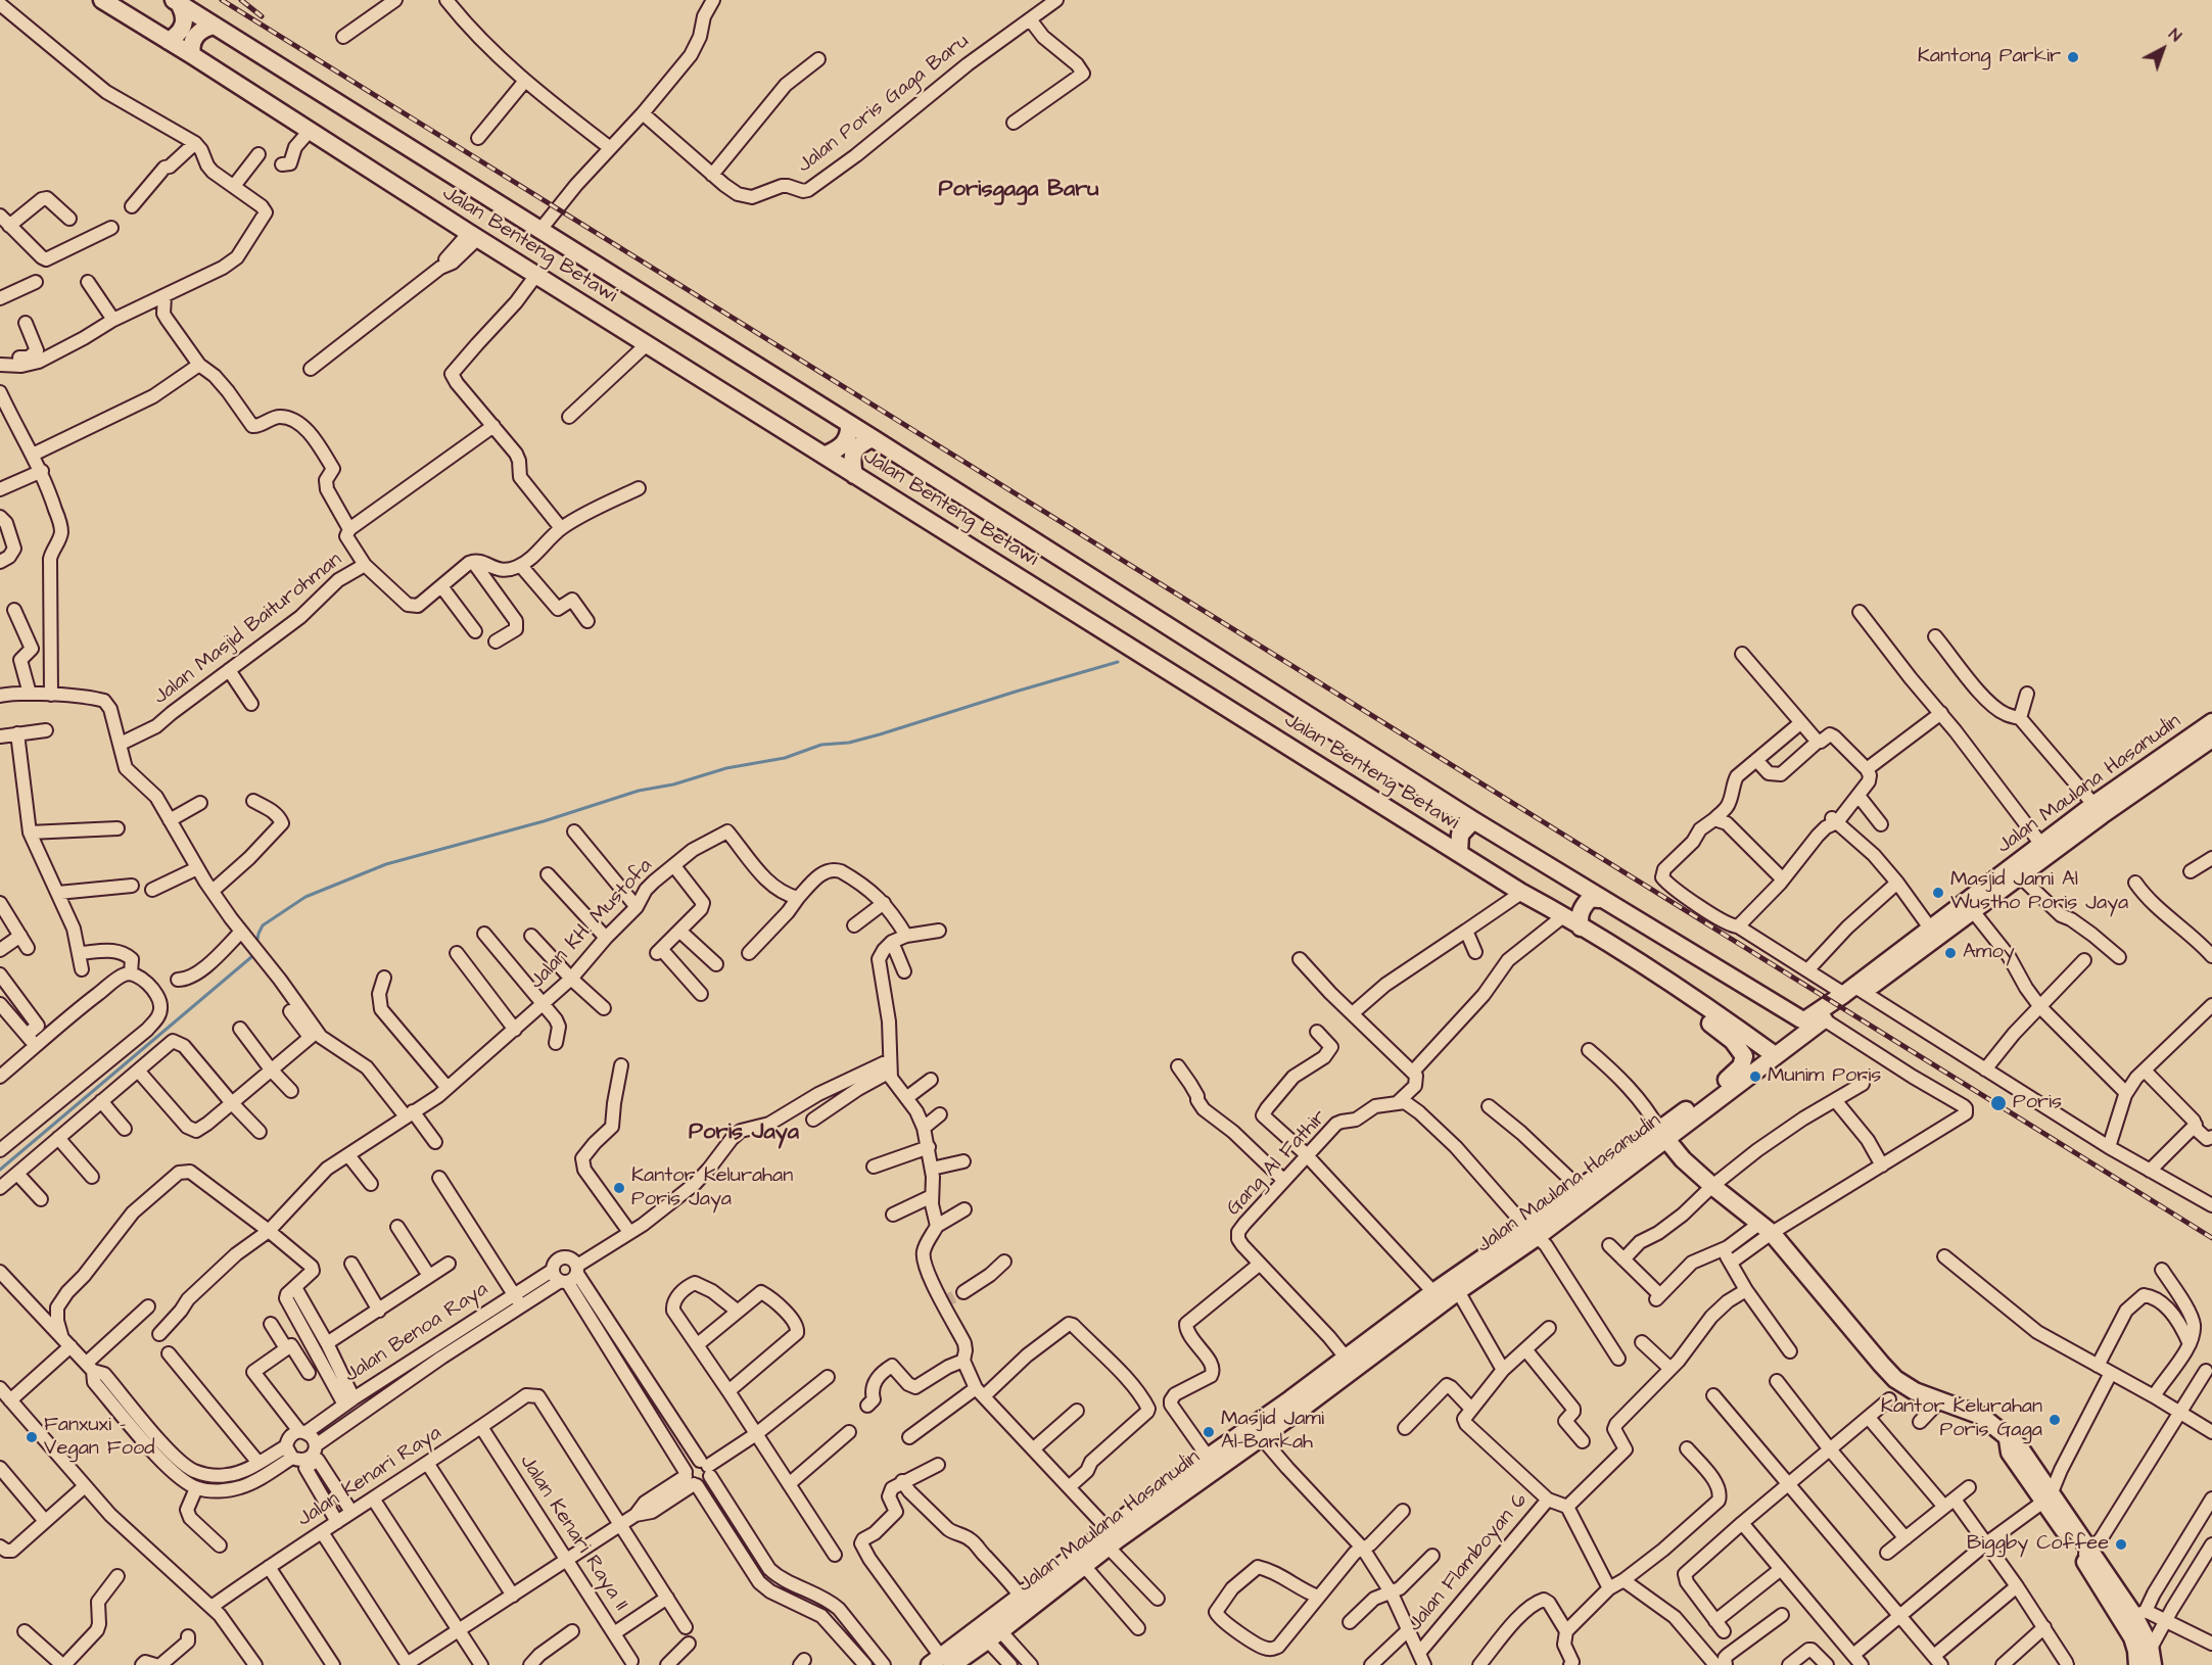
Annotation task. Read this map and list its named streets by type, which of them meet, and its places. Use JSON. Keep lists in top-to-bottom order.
{
  "streets": {
    "main road": ["Jalan Benteng Betawi", "Jalan Maulana Hasanudin"],
    "street": [
      "Jalan Poris Gaga Baru",
      "Jalan Masjid Baiturohman",
      "Jalan KH. Mustofa",
      "Gang Al Fathir",
      "Jalan Benoa Raya",
      "Jalan Kenari Raya",
      "Jalan Kenari Raya II",
      "Jalan Flamboyan 6"
    ]
  },
  "crossings": [
    ["Jalan Benteng Betawi", "Jalan Maulana Hasanudin"],
    ["Jalan Maulana Hasanudin", "Gang Al Fathir"],
    ["Jalan Kenari Raya", "Jalan Kenari Raya II"]
  ],
  "districts": ["Porisgaga Baru", "Poris Jaya"],
  "places": [
    "Kantong Parkir",
    "Masjid Jami Al Wustho Poris Jaya",
    "Amoy",
    "Munim Poris",
    "Poris",
    "Kantor Kelurahan Poris Jaya",
    "Kantor Kelurahan Poris Gaga",
    "Masjid Jami Al-Barkah",
    "Fanxuxi - Vegan Food",
    "Biggby Coffee"
  ],
  "north": "top right"
}
